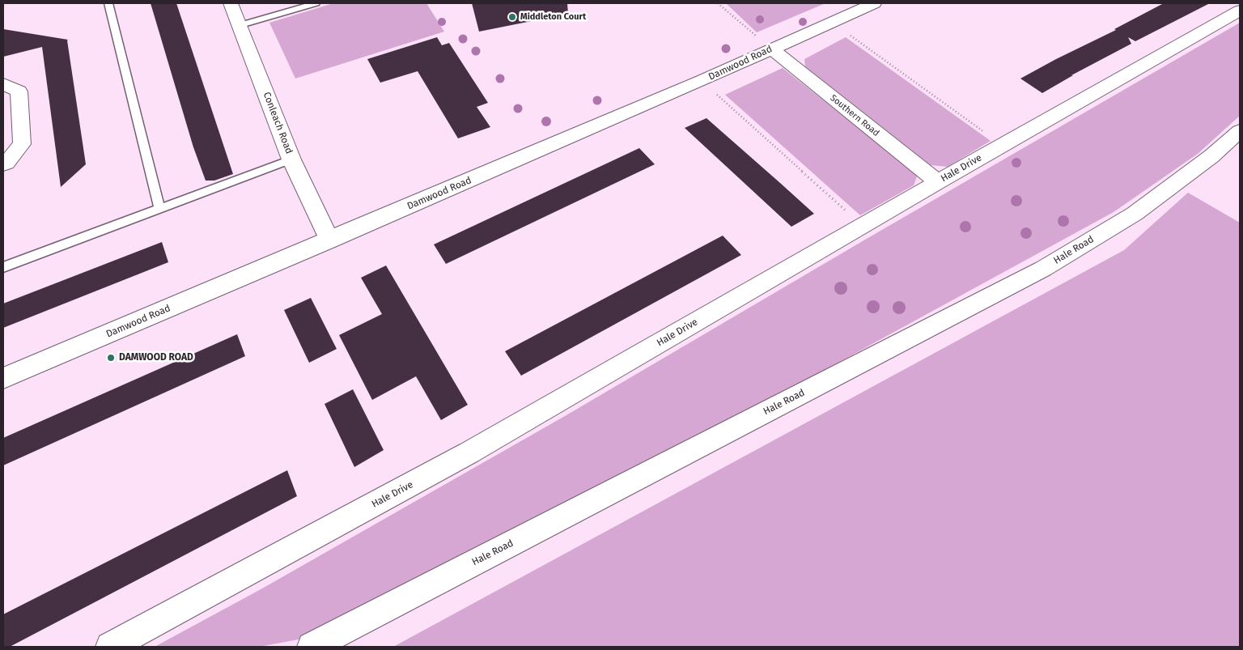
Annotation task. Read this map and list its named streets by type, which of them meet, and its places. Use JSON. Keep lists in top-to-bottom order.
{
  "streets": {
    "street": [
      "Damwood Road",
      "Southern Road",
      "Conleach Road",
      "Hale Drive",
      "Hale Road"
    ]
  },
  "crossings": [
    ["Damwood Road", "Southern Road"],
    ["Damwood Road", "Conleach Road"],
    ["Southern Road", "Hale Drive"]
  ],
  "places": ["Middleton Court", "DAMWOOD ROAD"]
}
